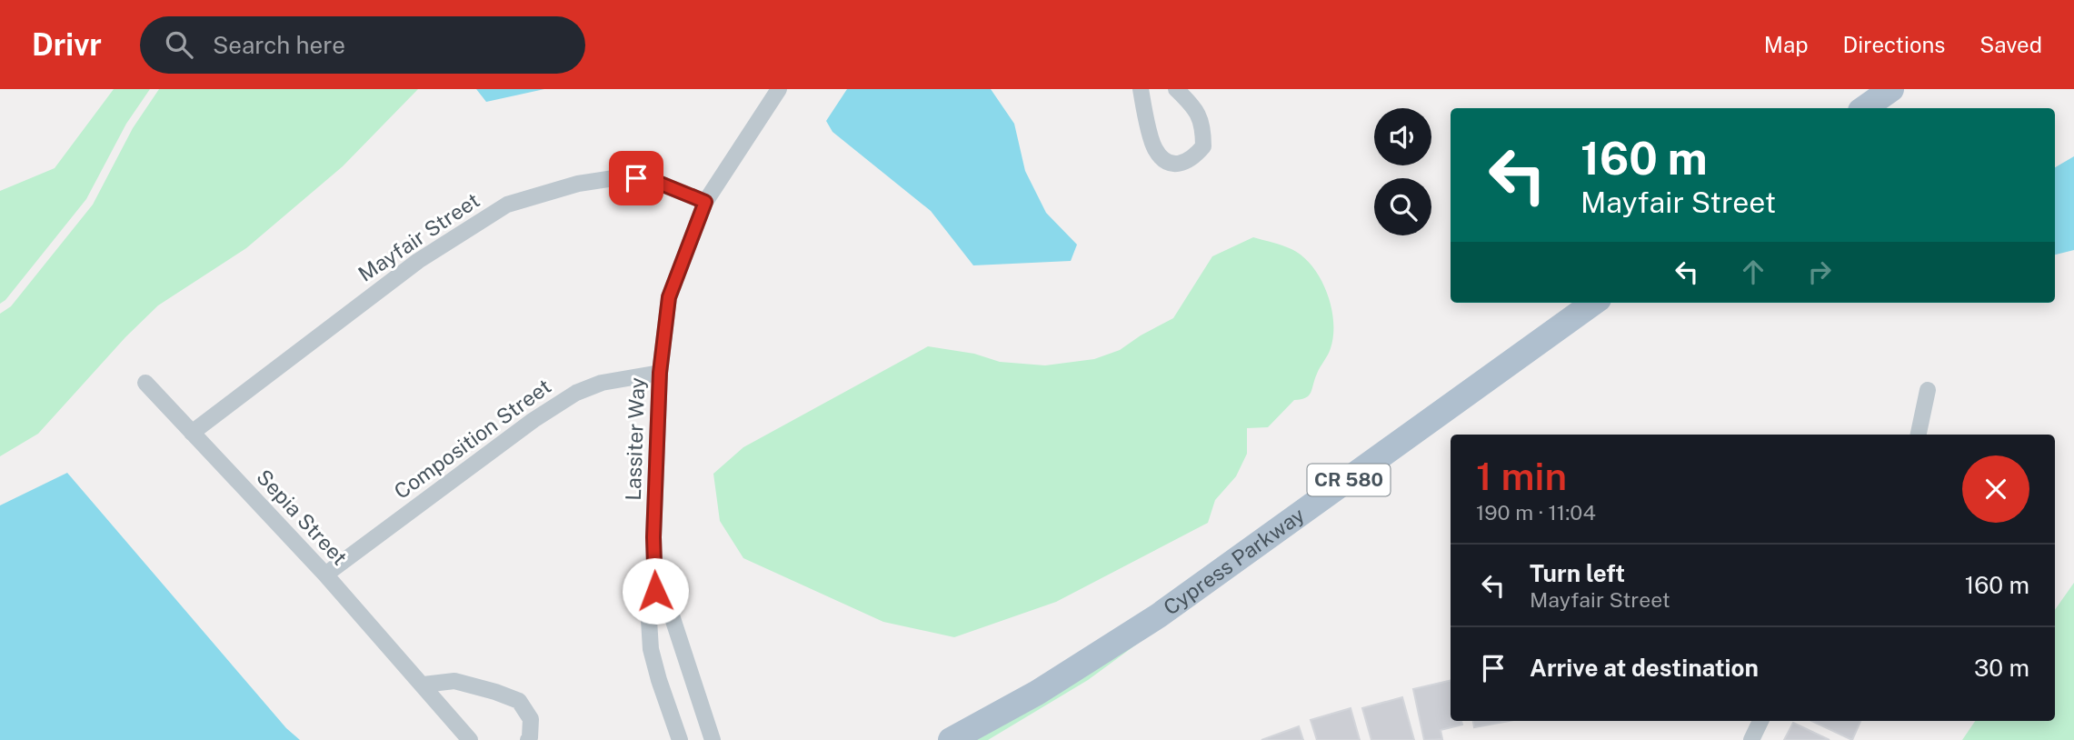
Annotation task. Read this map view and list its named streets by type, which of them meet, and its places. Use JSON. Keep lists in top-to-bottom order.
{
  "streets": {
    "main road": ["CR 580", "Cypress Parkway"],
    "street": [
      "Mayfair Street",
      "Composition Street",
      "Lassiter Way",
      "Sepia Street"
    ]
  },
  "crossings": [
    ["Mayfair Street", "Lassiter Way"],
    ["Mayfair Street", "Sepia Street"],
    ["Composition Street", "Lassiter Way"],
    ["Composition Street", "Sepia Street"]
  ],
  "page": {
    "header": "Drivr",
    "search": "Search here",
    "nav": ["Map", "Directions", "Saved"],
    "turn": ["160 m", "Mayfair Street"],
    "heading": ["1 min", "190 m · 11:04"],
    "list": [
      {
        "name": "Turn left",
        "note": "Mayfair Street",
        "value": "160 m"
      },
      {
        "name": "Arrive at destination",
        "value": "30 m"
      }
    ]
  }
}
